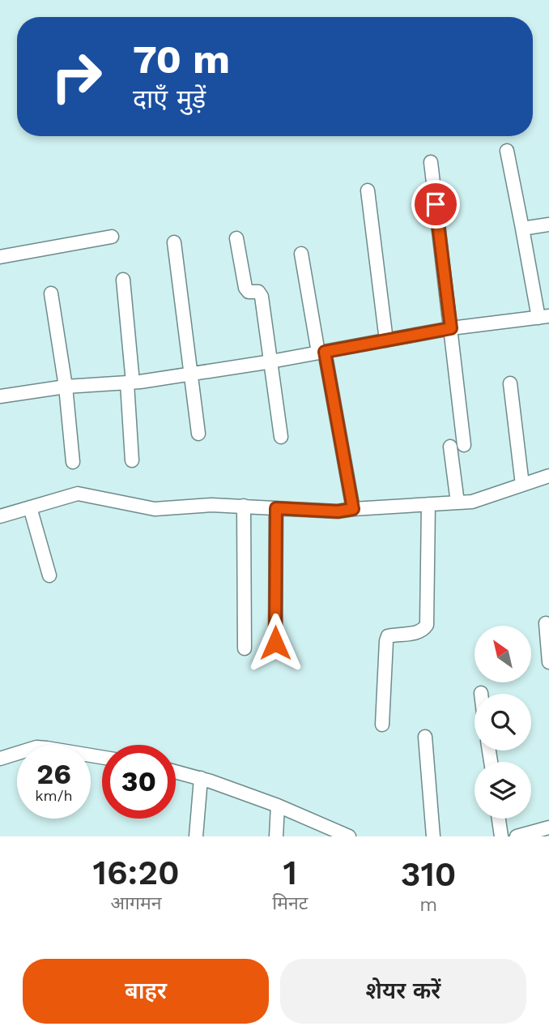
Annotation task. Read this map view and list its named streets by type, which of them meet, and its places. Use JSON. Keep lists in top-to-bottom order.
{
  "north": "top left",
  "page": {
    "turn": ["70 m", "दाएँ मुड़ें"],
    "speed": "26 km/h",
    "limit": "30",
    "eta": [
      "16:20",
      "आगमन",
      "1",
      "मिनट",
      "310",
      "m"
    ],
    "buttons": ["बाहर", "शेयर करें"]
  }
}
